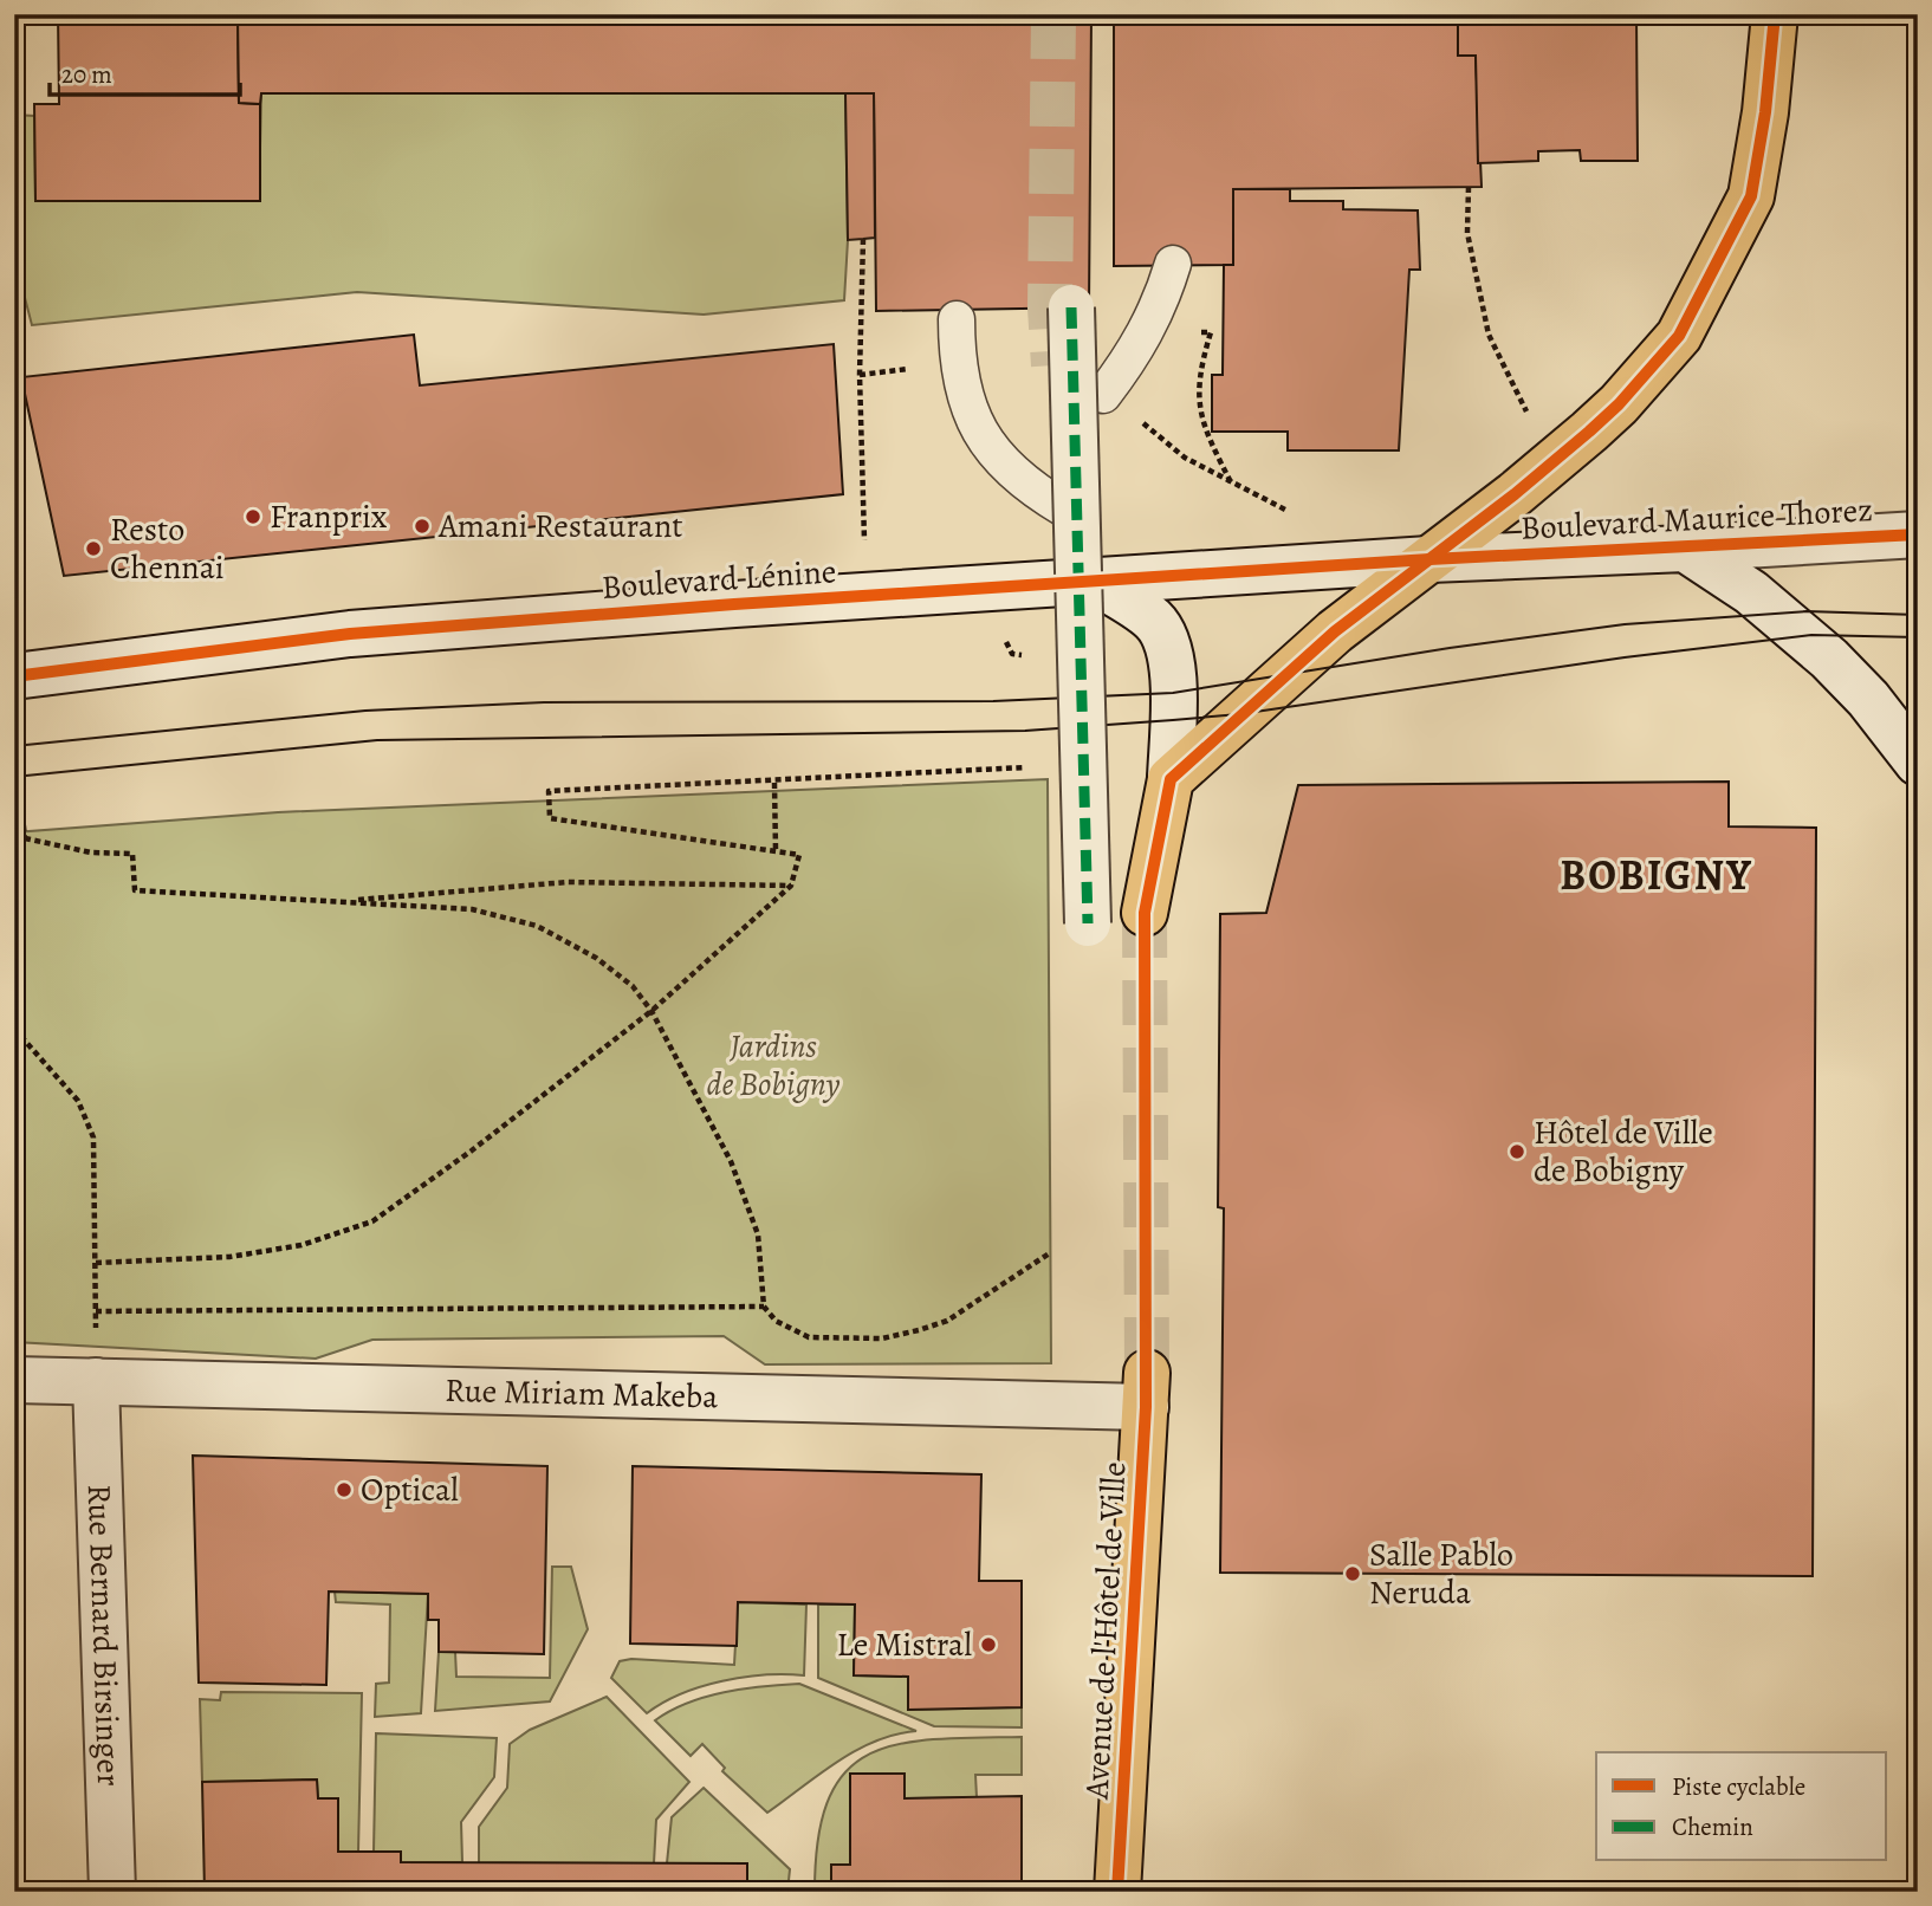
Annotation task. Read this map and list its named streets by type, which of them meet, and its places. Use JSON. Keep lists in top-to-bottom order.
{
  "streets": {
    "main road": ["Avenue de l'Hôtel de Ville"],
    "street": [
      "Boulevard Maurice Thorez",
      "Boulevard Lénine",
      "Rue Miriam Makeba",
      "Rue Bernard Birsinger"
    ]
  },
  "crossings": [
    ["Boulevard Maurice Thorez", "Boulevard Lénine"],
    ["Rue Miriam Makeba", "Avenue de l'Hôtel de Ville"],
    ["Rue Miriam Makeba", "Rue Bernard Birsinger"]
  ],
  "districts": ["BOBIGNY"],
  "parks": ["Jardins de Bobigny"],
  "places": [
    "Franprix",
    "Amani Restaurant",
    "Resto Chennai",
    "Hôtel de Ville de Bobigny",
    "Optical",
    "Salle Pablo Neruda",
    "Le Mistral"
  ],
  "legend": ["Piste cyclable", "Chemin"],
  "scale_bar": "20 m"
}
